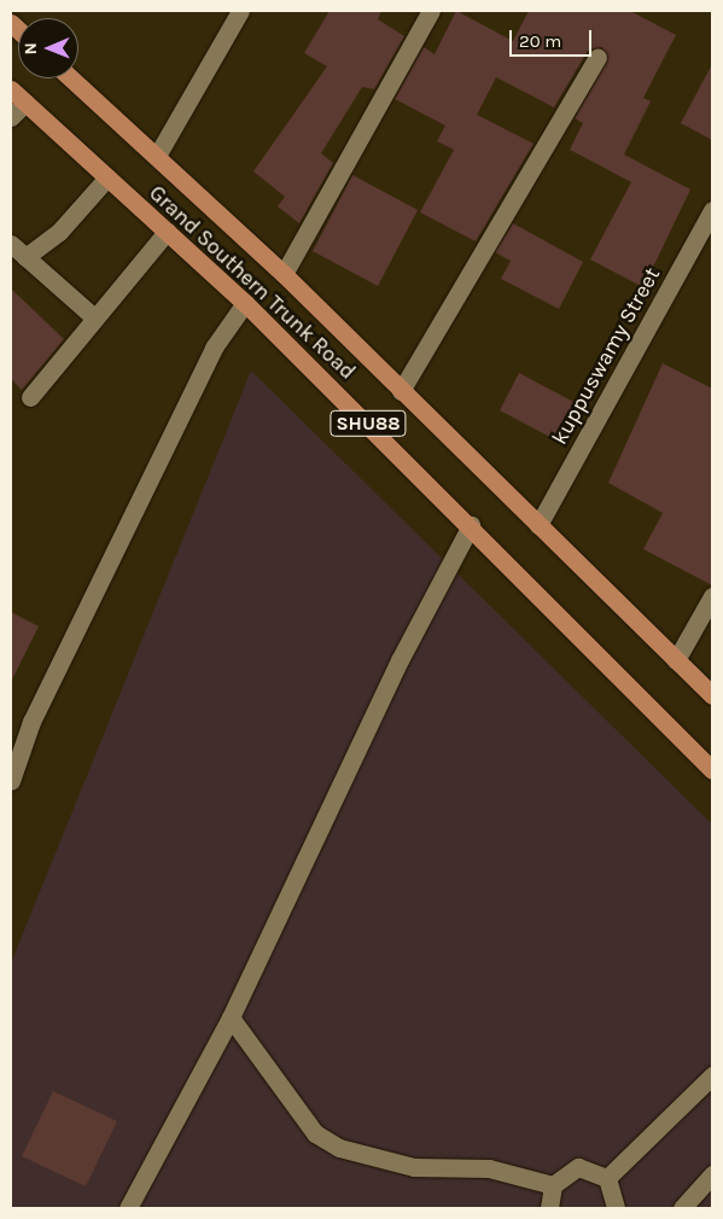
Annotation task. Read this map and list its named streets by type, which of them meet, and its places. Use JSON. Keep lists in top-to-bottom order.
{
  "streets": {
    "main road": ["Grand Southern Trunk Road", "SHU88"],
    "street": ["kuppuswamy Street"]
  },
  "crossings": [
    ["Grand Southern Trunk Road", "kuppuswamy Street"]
  ],
  "scale_bar": "20 m",
  "north": "left"
}
